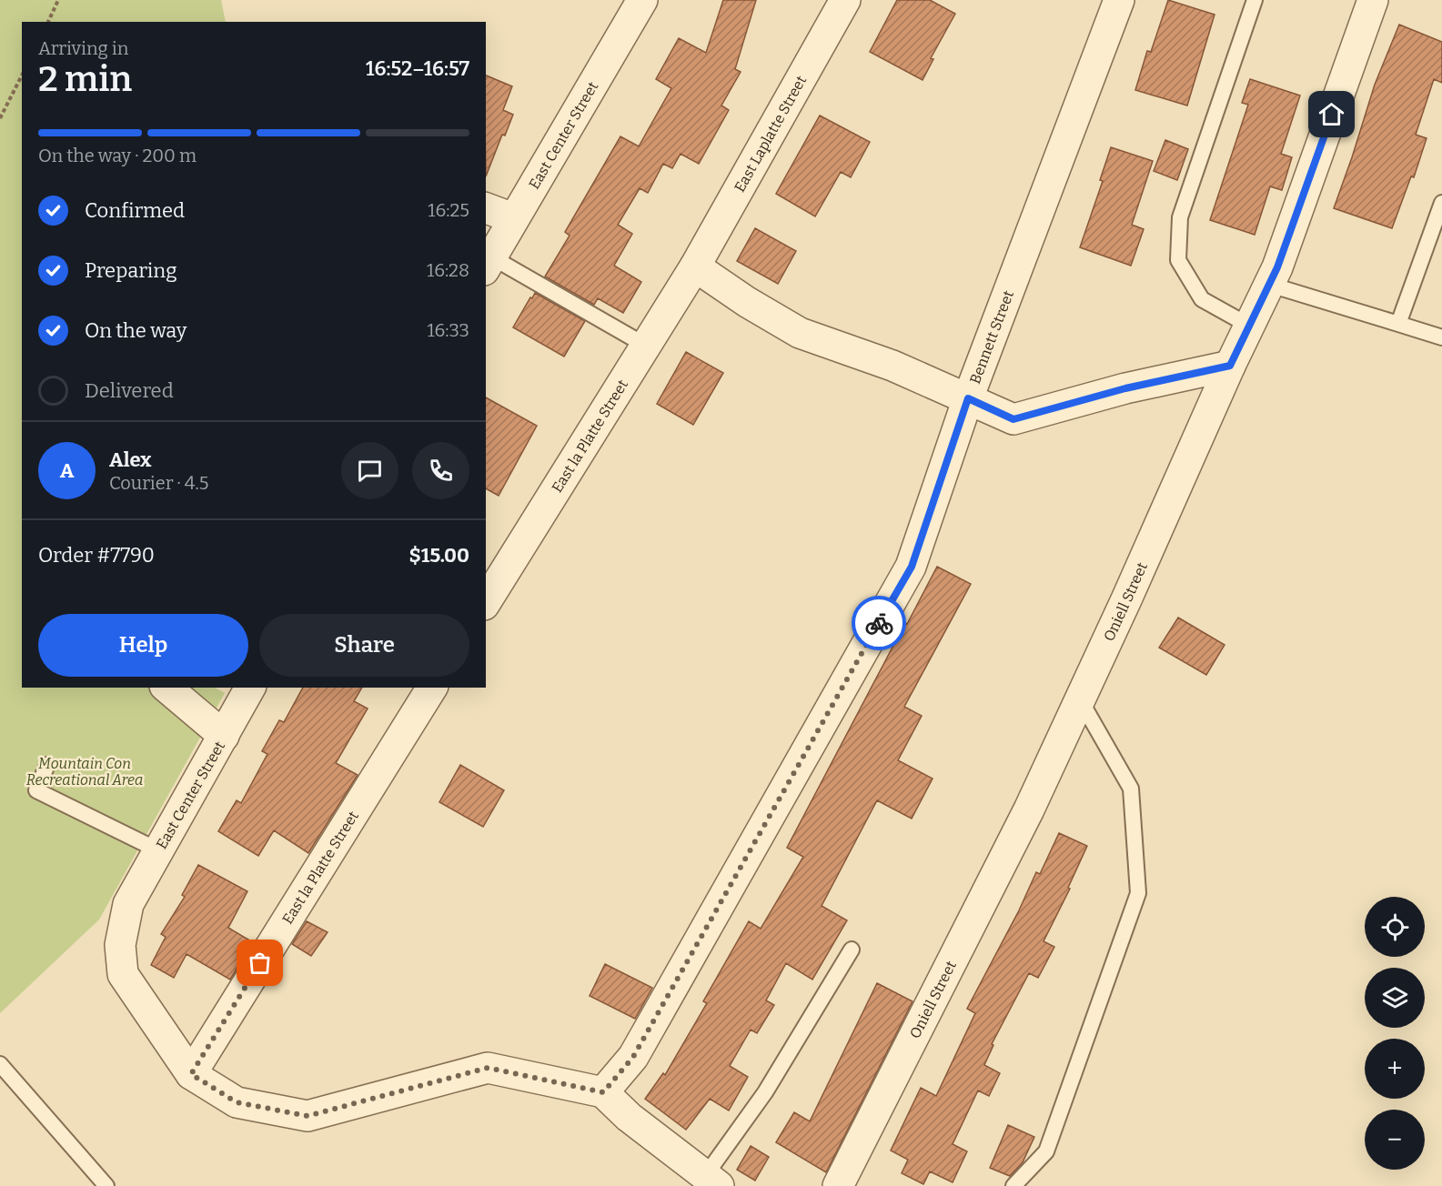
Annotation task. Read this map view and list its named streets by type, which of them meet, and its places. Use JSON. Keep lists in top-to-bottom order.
{
  "streets": {
    "street": [
      "East Laplatte Street",
      "East Center Street",
      "Bennett Street",
      "East la Platte Street",
      "Oniell Street"
    ]
  },
  "crossings": [
    ["East Laplatte Street", "East la Platte Street"],
    ["East Center Street", "East la Platte Street"]
  ],
  "parks": ["Mountain Con Recreational Area"],
  "page": {
    "heading": ["2 min", "Arriving in", "16:52–16:57"],
    "panel": [
      "Alex",
      "Courier · 4.5",
      "Order #7790",
      "$15.00"
    ],
    "bar": "On the way · 200 m",
    "list": [
      ["Confirmed", "16:25"],
      ["Preparing", "16:28"],
      ["On the way", "16:33"],
      "Delivered"
    ],
    "round": "A",
    "buttons": ["Help", "Share"],
    "map_buttons": ["+", "−"]
  }
}
